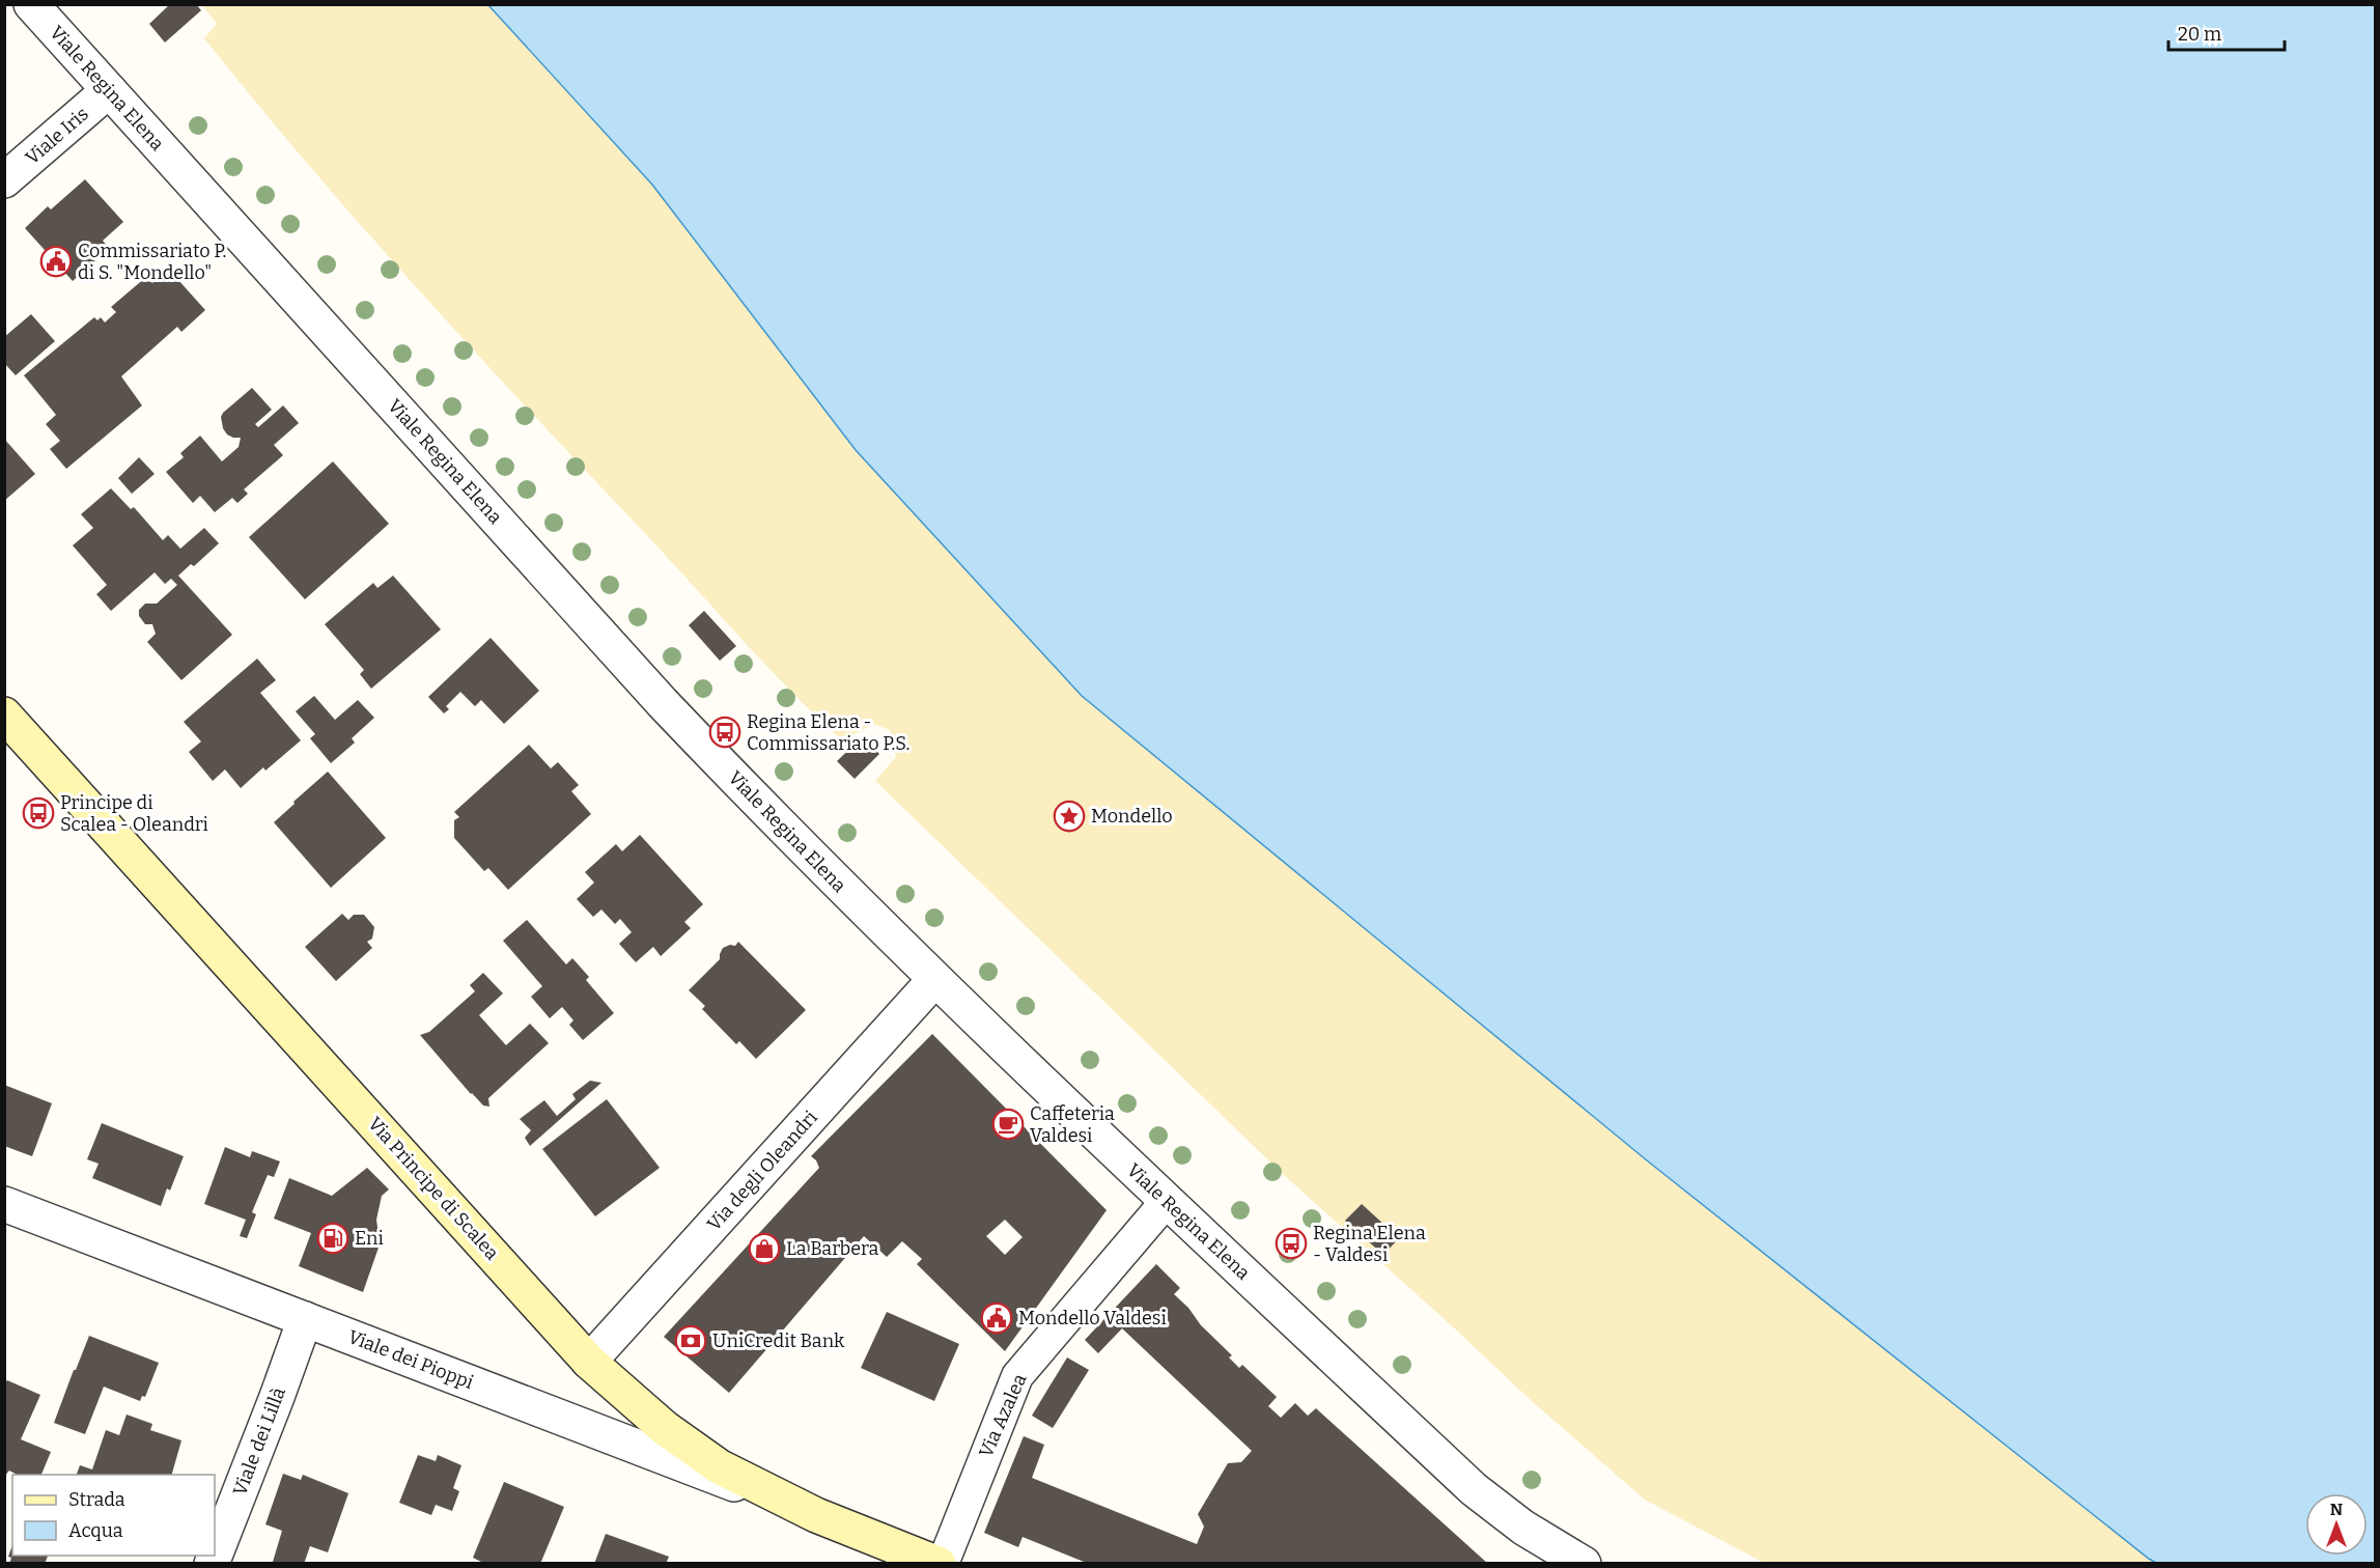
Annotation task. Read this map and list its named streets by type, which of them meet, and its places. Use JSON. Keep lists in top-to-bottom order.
{
  "streets": {
    "main road": ["Via Principe di Scalea"],
    "street": [
      "Viale Regina Elena",
      "Viale Iris",
      "Via degli Oleandri",
      "Viale dei Pioppi",
      "Via Azalea",
      "Viale dei Lillà"
    ]
  },
  "crossings": [
    ["Viale Regina Elena", "Viale Iris"],
    ["Viale Regina Elena", "Via degli Oleandri"],
    ["Viale Regina Elena", "Via Azalea"],
    ["Via degli Oleandri", "Via Principe di Scalea"],
    ["Via Principe di Scalea", "Viale dei Pioppi"],
    ["Via Principe di Scalea", "Via Azalea"],
    ["Viale dei Pioppi", "Viale dei Lillà"]
  ],
  "places": {
    "public building": ["Commissariato P. di S. \"Mondello\"", "Mondello Valdesi"],
    "bus stop": ["Regina Elena - Commissariato P.S.", "Principe di Scalea - Oleandri", "Regina Elena - Valdesi"],
    "place": ["Mondello"],
    "cafe": ["Caffeteria Valdesi"],
    "fuel station": ["Eni"],
    "shop": ["La Barbera"],
    "bank": ["UniCredit Bank"]
  },
  "legend": ["Strada", "Acqua"],
  "scale_bar": "20 m",
  "north": "top"
}
